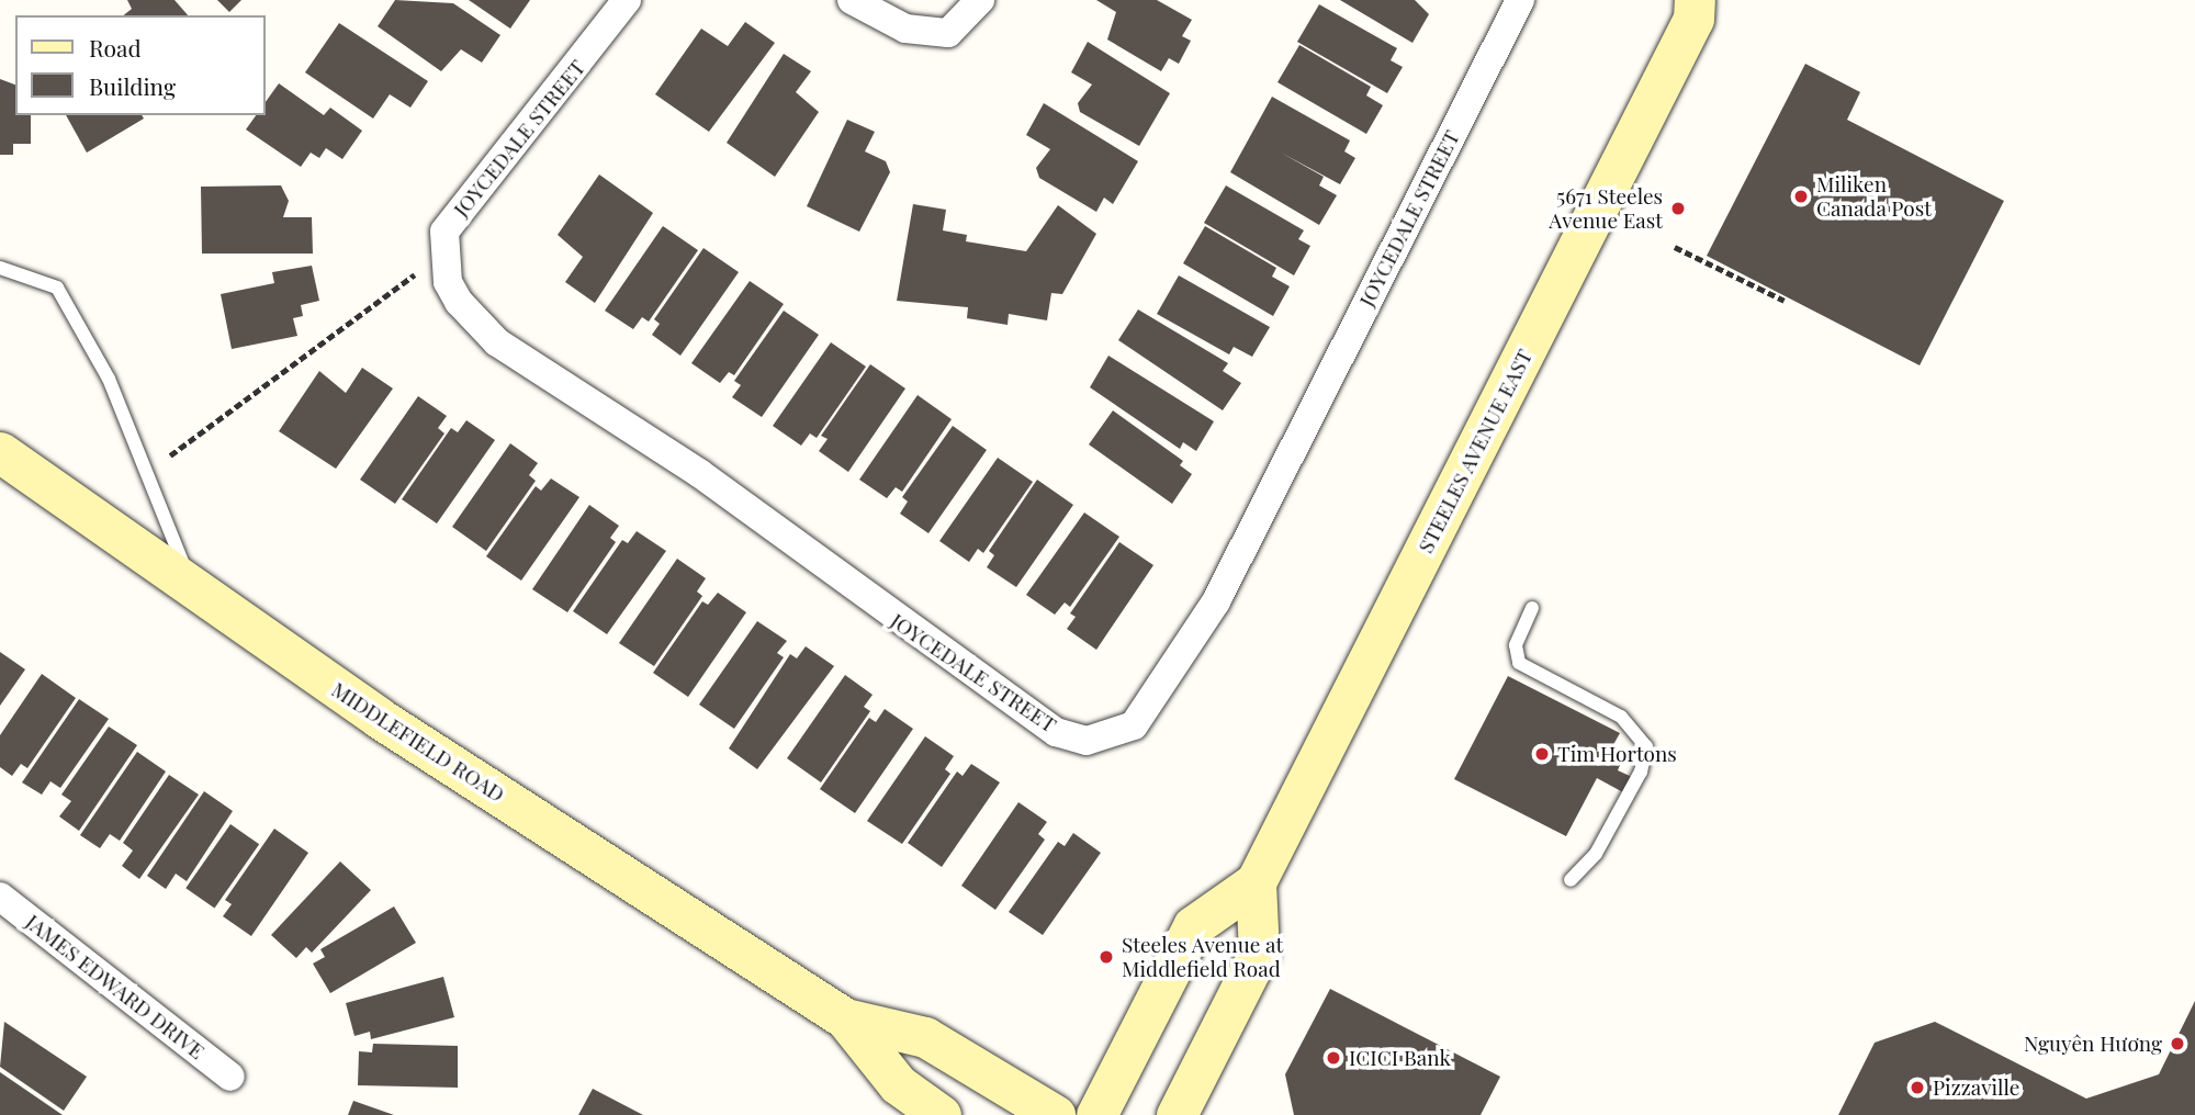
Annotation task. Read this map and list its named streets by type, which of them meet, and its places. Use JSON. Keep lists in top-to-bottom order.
{
  "streets": {
    "main road": ["STEELES AVENUE EAST", "MIDDLEFIELD ROAD"],
    "street": ["JOYCEDALE STREET", "JAMES EDWARD DRIVE"]
  },
  "places": [
    "Miliken Canada Post",
    "5671 Steeles Avenue East",
    "Tim Hortons",
    "Steeles Avenue at Middlefield Road",
    "Nguyên Hương",
    "ICICI Bank",
    "Pizzaville"
  ],
  "legend": ["Road", "Building"]
}
